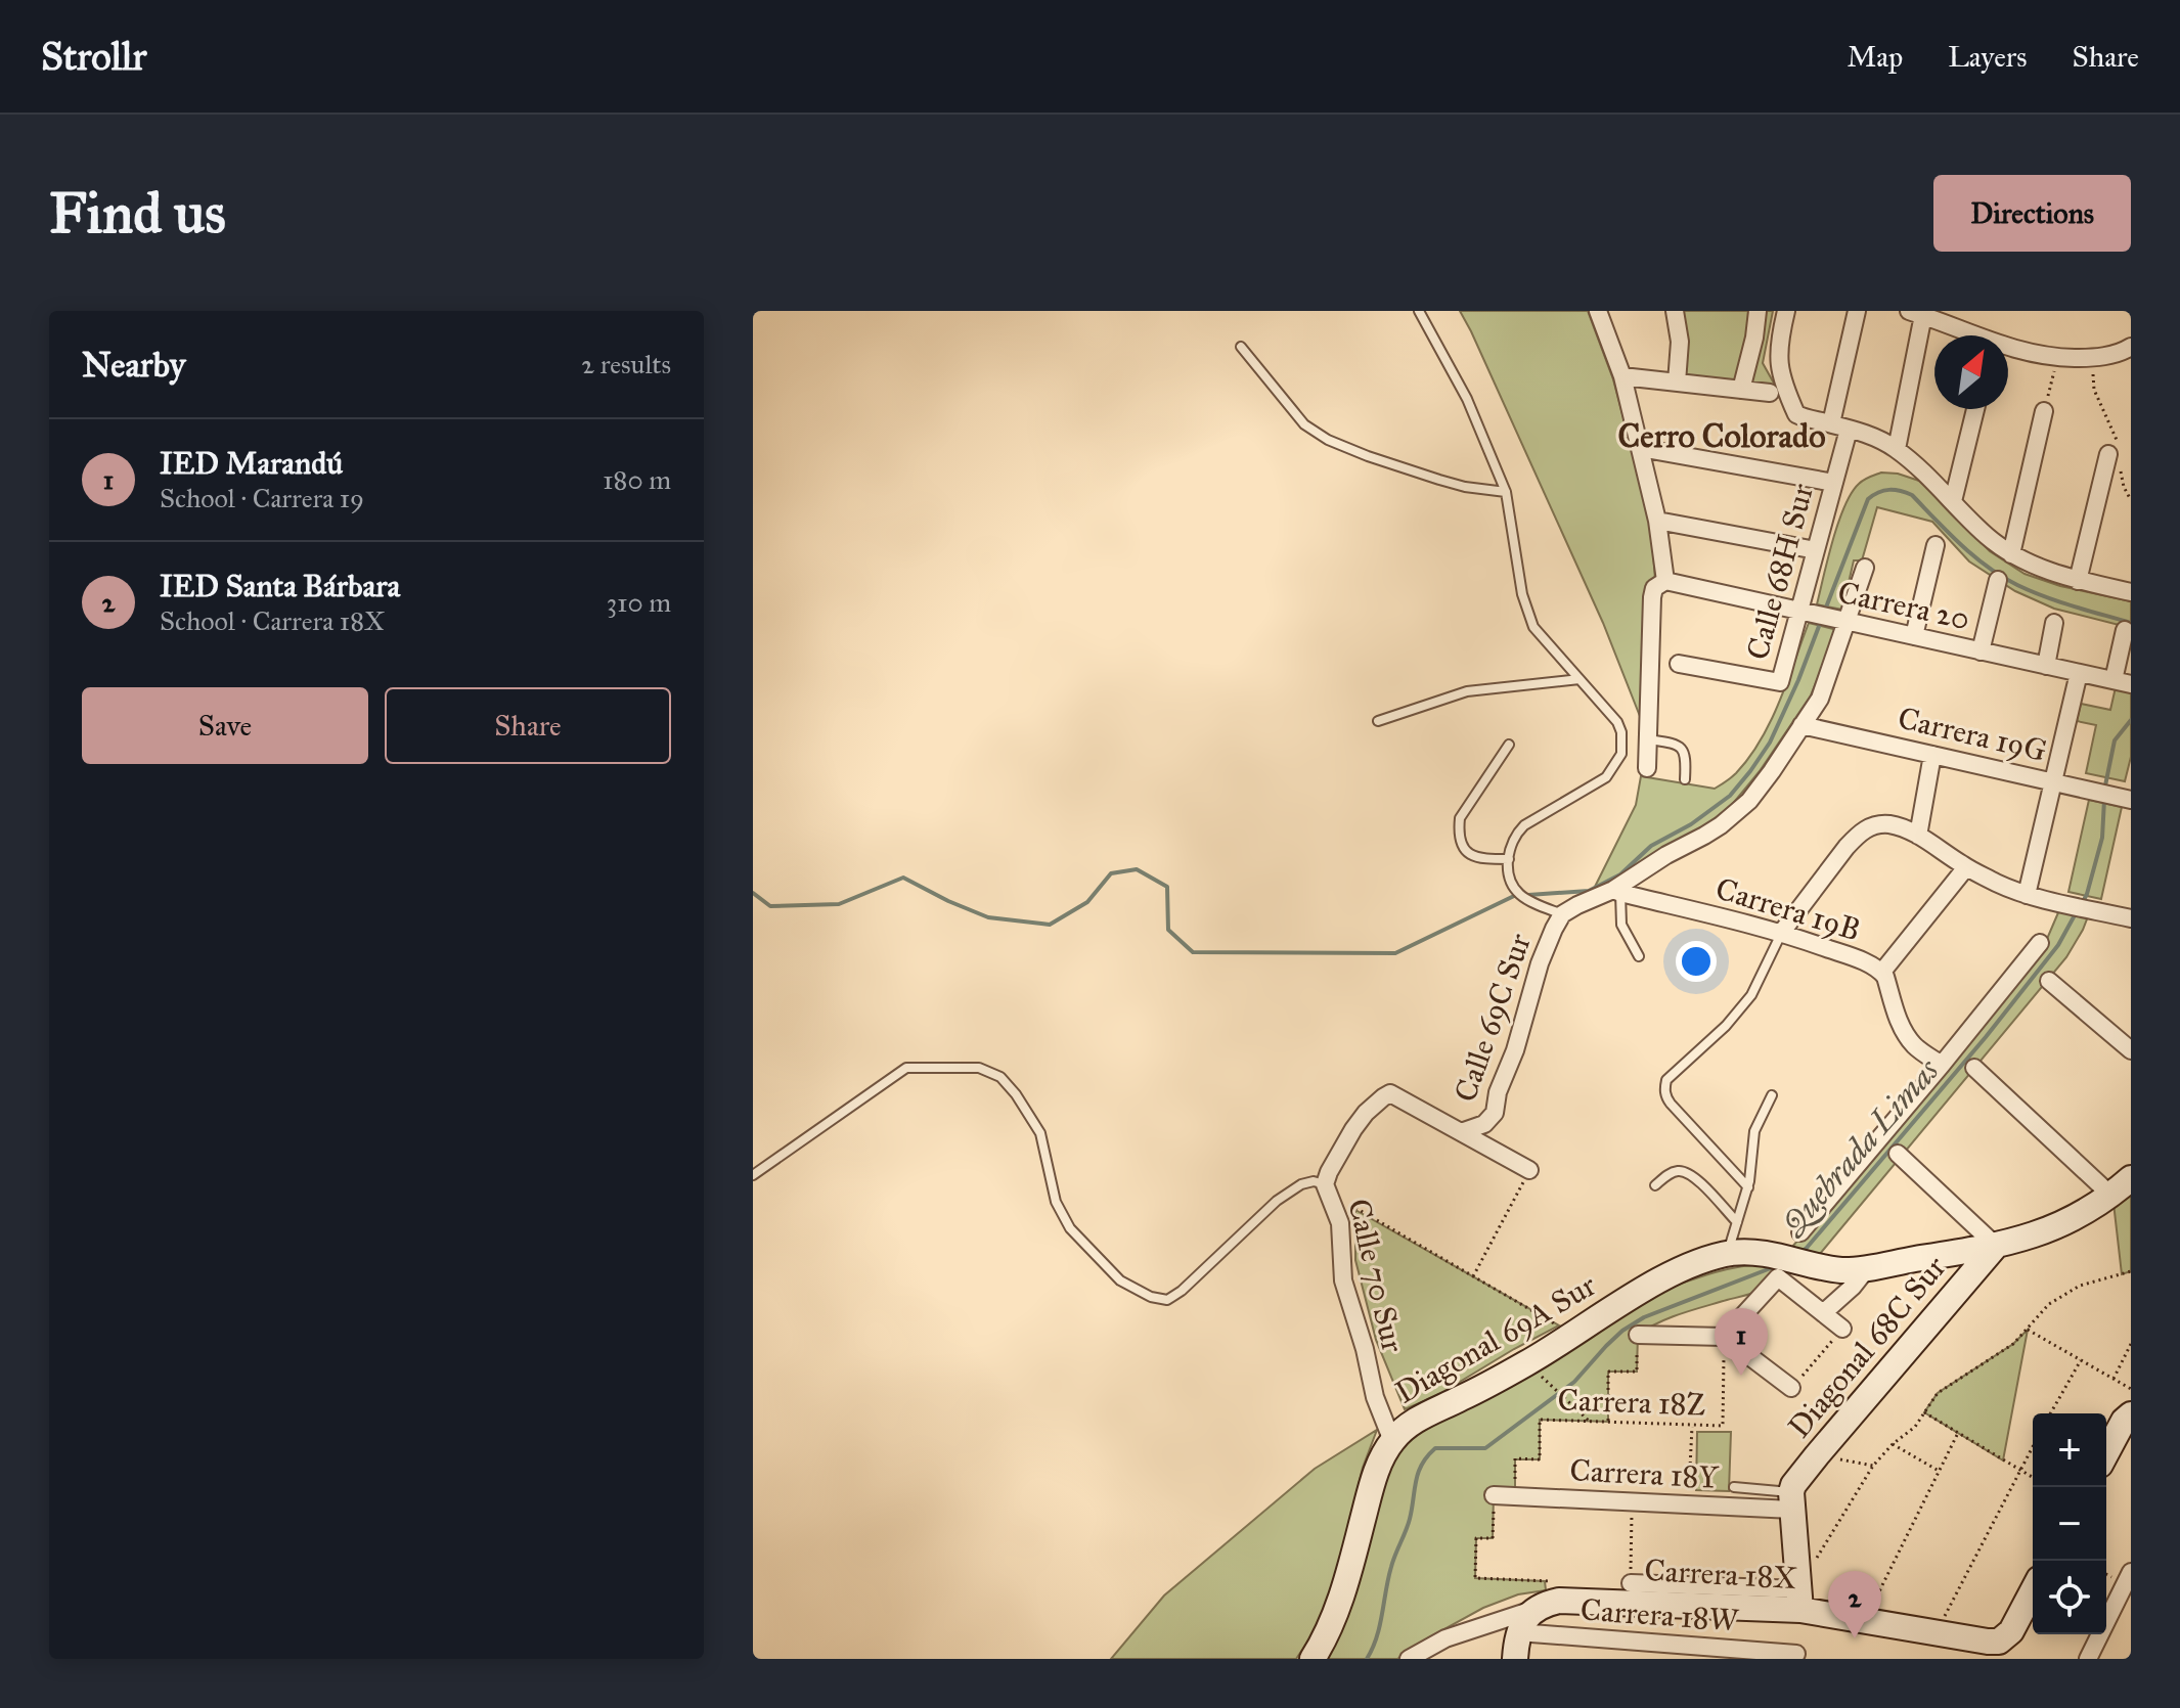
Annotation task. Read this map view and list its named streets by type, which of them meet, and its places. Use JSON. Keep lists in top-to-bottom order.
{
  "streets": {
    "street": [
      "Calle 68H Sur",
      "Carrera 20",
      "Carrera 19G",
      "Carrera 19B",
      "Calle 69C Sur",
      "Calle 70 Sur",
      "Diagonal 69A Sur",
      "Diagonal 68C Sur",
      "Carrera 18Y",
      "Carrera 18X",
      "Carrera 18W"
    ],
    "path": ["Carrera 18Z"]
  },
  "crossings": [
    ["Calle 68H Sur", "Carrera 20"],
    ["Carrera 19B", "Calle 69C Sur"],
    ["Calle 69C Sur", "Calle 70 Sur"],
    ["Calle 70 Sur", "Diagonal 69A Sur"],
    ["Diagonal 69A Sur", "Diagonal 68C Sur"],
    ["Diagonal 68C Sur", "Carrera 18Y"],
    ["Carrera 18Z", "Carrera 18Y"]
  ],
  "districts": ["Cerro Colorado"],
  "water": ["Quebrada Limas"],
  "north": "top right",
  "page": {
    "header": "Strollr",
    "nav": ["Map", "Layers", "Share"],
    "buttons": [
      "Directions",
      ["Save", "Share"]
    ],
    "title": "Find us",
    "heading": ["Nearby", "2 results"],
    "list": [
      {
        "mark": "1",
        "name": "IED Marandú",
        "note": "School · Carrera 19",
        "value": "180 m"
      },
      {
        "mark": "2",
        "name": "IED Santa Bárbara",
        "note": "School · Carrera 18X",
        "value": "310 m"
      }
    ],
    "pins": ["1", "2"],
    "map_buttons": ["+", "−"]
  }
}
